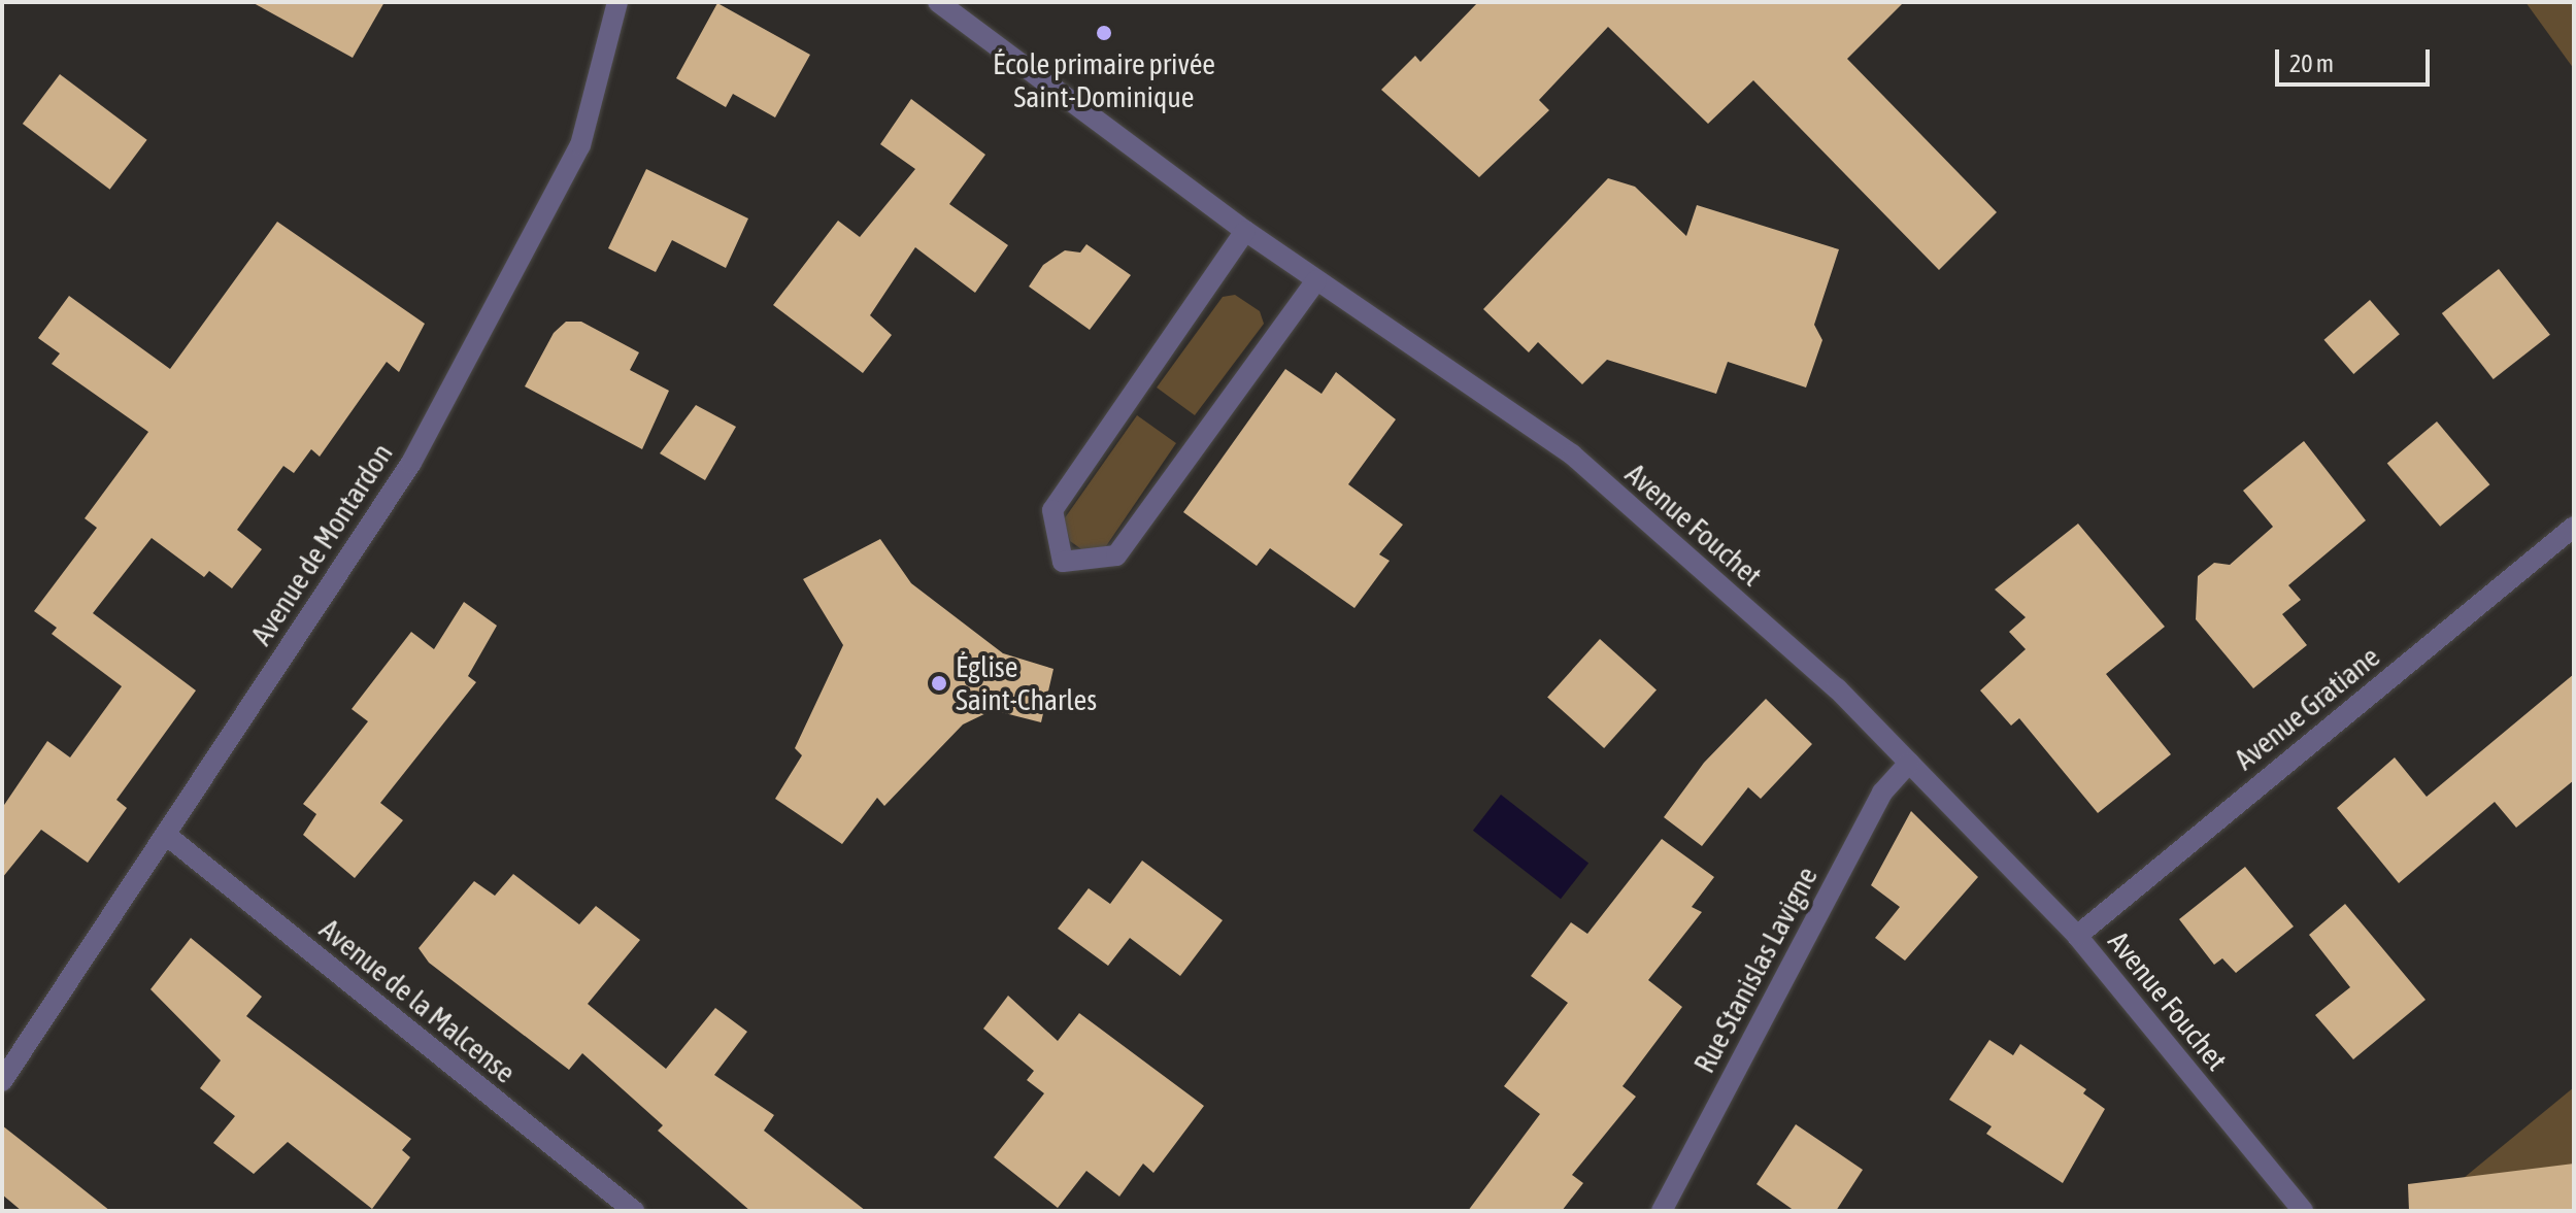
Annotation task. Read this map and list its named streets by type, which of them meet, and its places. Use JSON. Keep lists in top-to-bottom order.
{
  "streets": {
    "street": [
      "Avenue Fouchet",
      "Avenue de Montardon",
      "Avenue Gratiane",
      "Rue Stanislas Lavigne",
      "Avenue de la Malcense"
    ]
  },
  "crossings": [
    ["Avenue Fouchet", "Avenue Gratiane"],
    ["Avenue Fouchet", "Rue Stanislas Lavigne"],
    ["Avenue de Montardon", "Avenue de la Malcense"]
  ],
  "places": ["École primaire privée Saint-Dominique", "Église Saint-Charles"],
  "scale_bar": "20 m"
}
